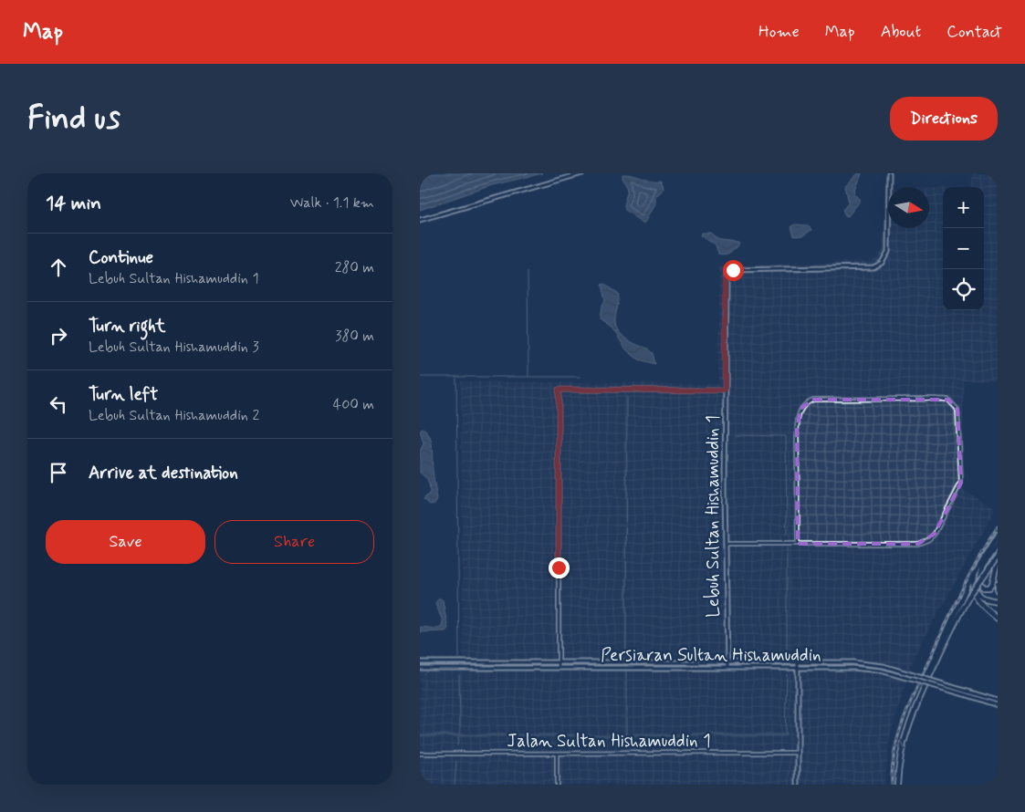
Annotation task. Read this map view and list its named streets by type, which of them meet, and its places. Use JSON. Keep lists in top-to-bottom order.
{
  "streets": {
    "street": ["Lebuh Sultan Hishamuddin 1", "Persiaran Sultan Hishamuddin", "Jalan Sultan Hishamuddin 1"]
  },
  "crossings": [
    ["Lebuh Sultan Hishamuddin 1", "Persiaran Sultan Hishamuddin"]
  ],
  "north": "right",
  "page": {
    "header": "Map",
    "nav": [
      "Home",
      "Map",
      "About",
      "Contact"
    ],
    "buttons": [
      "Directions",
      ["Save", "Share"]
    ],
    "title": "Find us",
    "heading": ["14 min", "Walk · 1.1 km"],
    "map_buttons": ["+", "−"],
    "list": [
      ["Continue", "Lebuh Sultan Hishamuddin 1", "280 m"],
      ["Turn right", "Lebuh Sultan Hishamuddin 3", "380 m"],
      ["Turn left", "Lebuh Sultan Hishamuddin 2", "400 m"],
      "Arrive at destination"
    ]
  }
}
